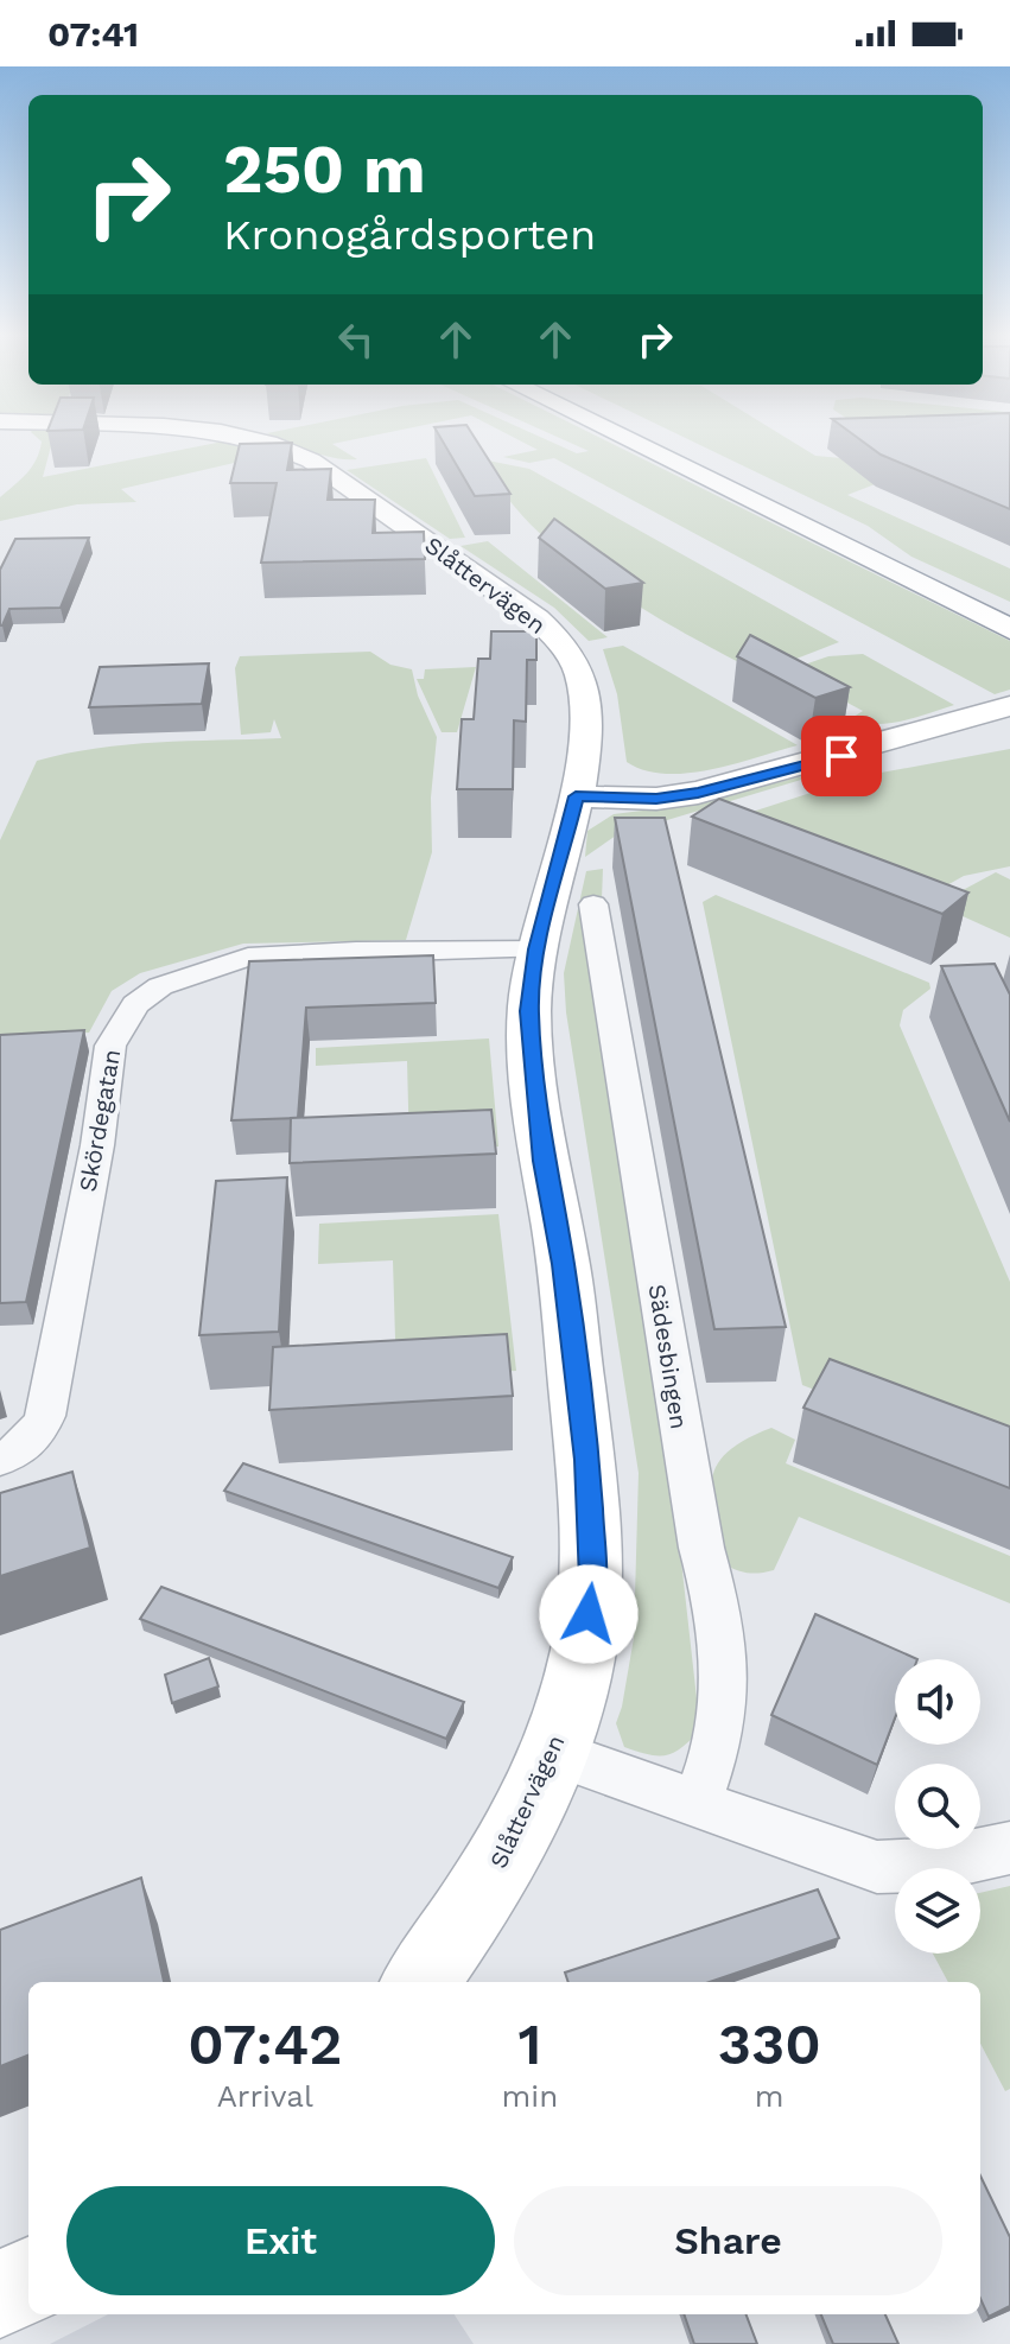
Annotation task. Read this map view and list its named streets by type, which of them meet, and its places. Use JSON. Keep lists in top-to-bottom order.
{
  "streets": {
    "street": ["Slåttervägen", "Skördegatan", "Sädesbingen"]
  },
  "crossings": [
    ["Slåttervägen", "Skördegatan"]
  ],
  "page": {
    "status": "07:41",
    "turn": ["250 m", "Kronogårdsporten"],
    "eta": [
      "07:42",
      "Arrival",
      "1",
      "min",
      "330",
      "m"
    ],
    "buttons": ["Exit", "Share"]
  }
}
